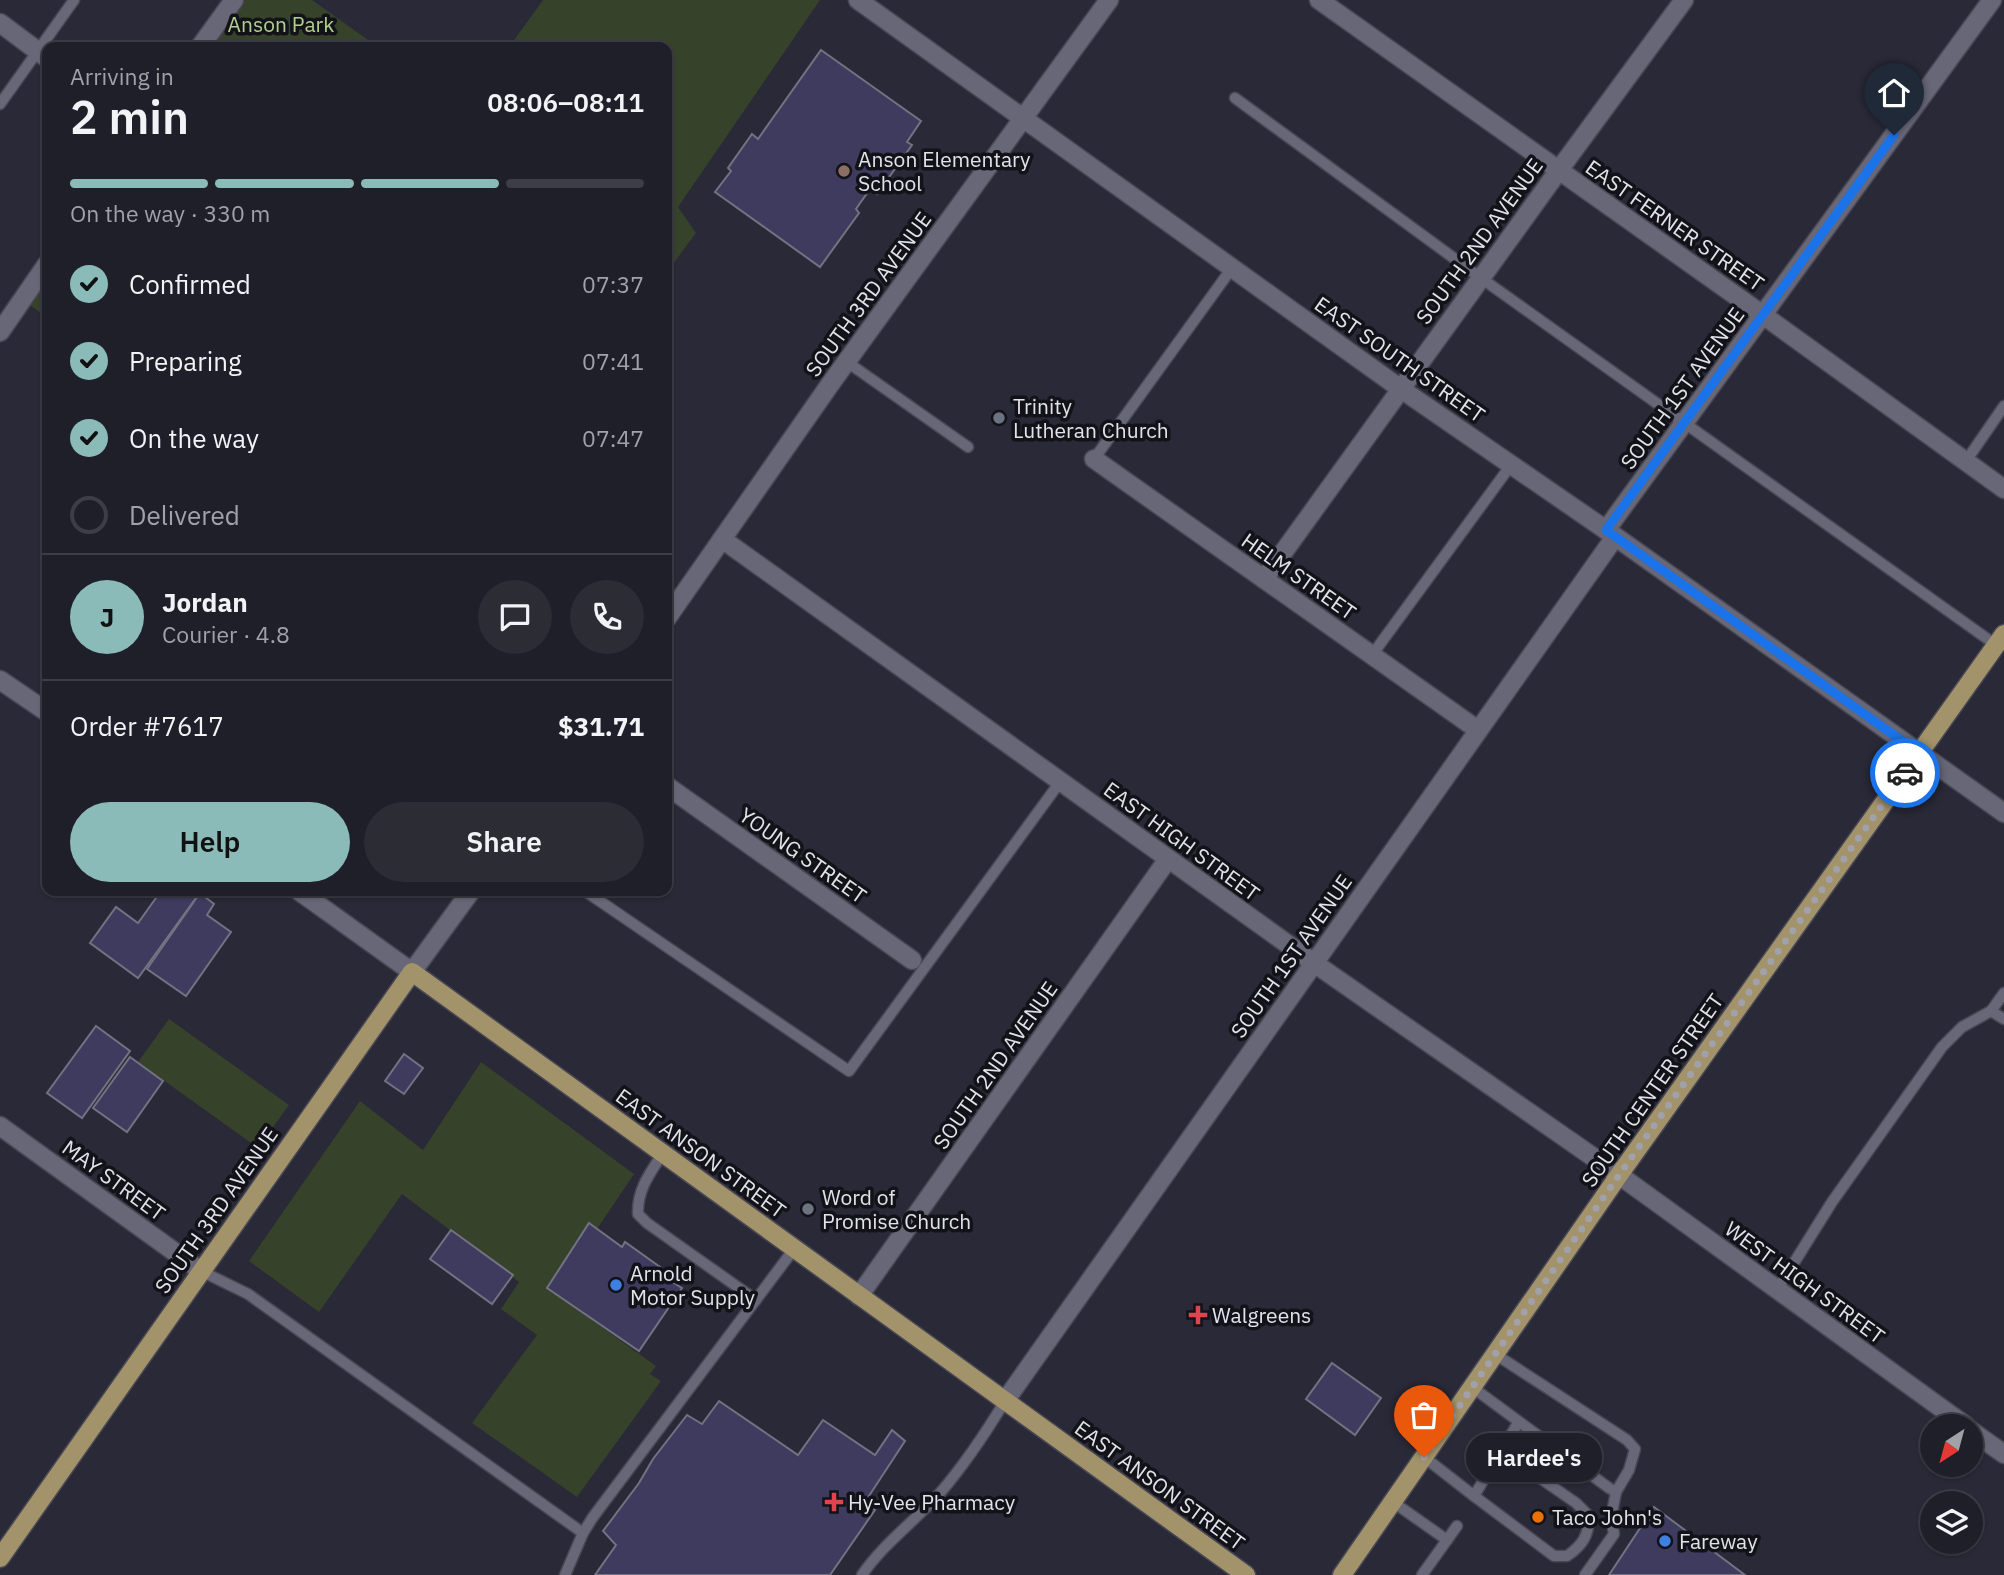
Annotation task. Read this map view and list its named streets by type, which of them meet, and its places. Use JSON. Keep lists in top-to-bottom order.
{
  "streets": {
    "main road": ["SOUTH 3RD AVENUE", "SOUTH CENTER STREET", "EAST ANSON STREET"],
    "street": [
      "EAST FERNER STREET",
      "SOUTH 2ND AVENUE",
      "EAST SOUTH STREET",
      "SOUTH 1ST AVENUE",
      "HELM STREET",
      "EAST HIGH STREET",
      "YOUNG STREET",
      "MAY STREET",
      "WEST HIGH STREET"
    ]
  },
  "crossings": [
    ["EAST FERNER STREET", "SOUTH 2ND AVENUE"],
    ["EAST FERNER STREET", "SOUTH 1ST AVENUE"],
    ["SOUTH 2ND AVENUE", "EAST SOUTH STREET"],
    ["SOUTH 2ND AVENUE", "HELM STREET"],
    ["SOUTH 2ND AVENUE", "EAST HIGH STREET"],
    ["SOUTH 2ND AVENUE", "EAST ANSON STREET"],
    ["SOUTH 3RD AVENUE", "EAST SOUTH STREET"],
    ["SOUTH 3RD AVENUE", "EAST HIGH STREET"],
    ["SOUTH 3RD AVENUE", "EAST ANSON STREET"],
    ["SOUTH 3RD AVENUE", "MAY STREET"],
    ["EAST SOUTH STREET", "SOUTH 1ST AVENUE"],
    ["EAST SOUTH STREET", "SOUTH CENTER STREET"],
    ["SOUTH 1ST AVENUE", "HELM STREET"],
    ["SOUTH 1ST AVENUE", "EAST HIGH STREET"],
    ["SOUTH 1ST AVENUE", "EAST ANSON STREET"],
    ["EAST HIGH STREET", "SOUTH CENTER STREET"],
    ["EAST HIGH STREET", "WEST HIGH STREET"],
    ["SOUTH CENTER STREET", "WEST HIGH STREET"]
  ],
  "parks": ["Anson Park"],
  "places": {
    "other": [
      "Anson Elementary School",
      "Trinity Lutheran Church",
      "Word of Promise Church",
      "Arnold Motor Supply",
      "Hardee's",
      "Taco John's",
      "Fareway"
    ],
    "health": ["Walgreens", "Hy-Vee Pharmacy"]
  },
  "north": "bottom left",
  "page": {
    "heading": ["2 min", "Arriving in", "08:06–08:11"],
    "panel": [
      "Jordan",
      "Courier · 4.8",
      "Order #7617",
      "$31.71"
    ],
    "bar": "On the way · 330 m",
    "list": [
      ["Confirmed", "07:37"],
      ["Preparing", "07:41"],
      ["On the way", "07:47"],
      "Delivered"
    ],
    "round": "J",
    "buttons": ["Help", "Share"],
    "bubble": "Hardee's"
  }
}
